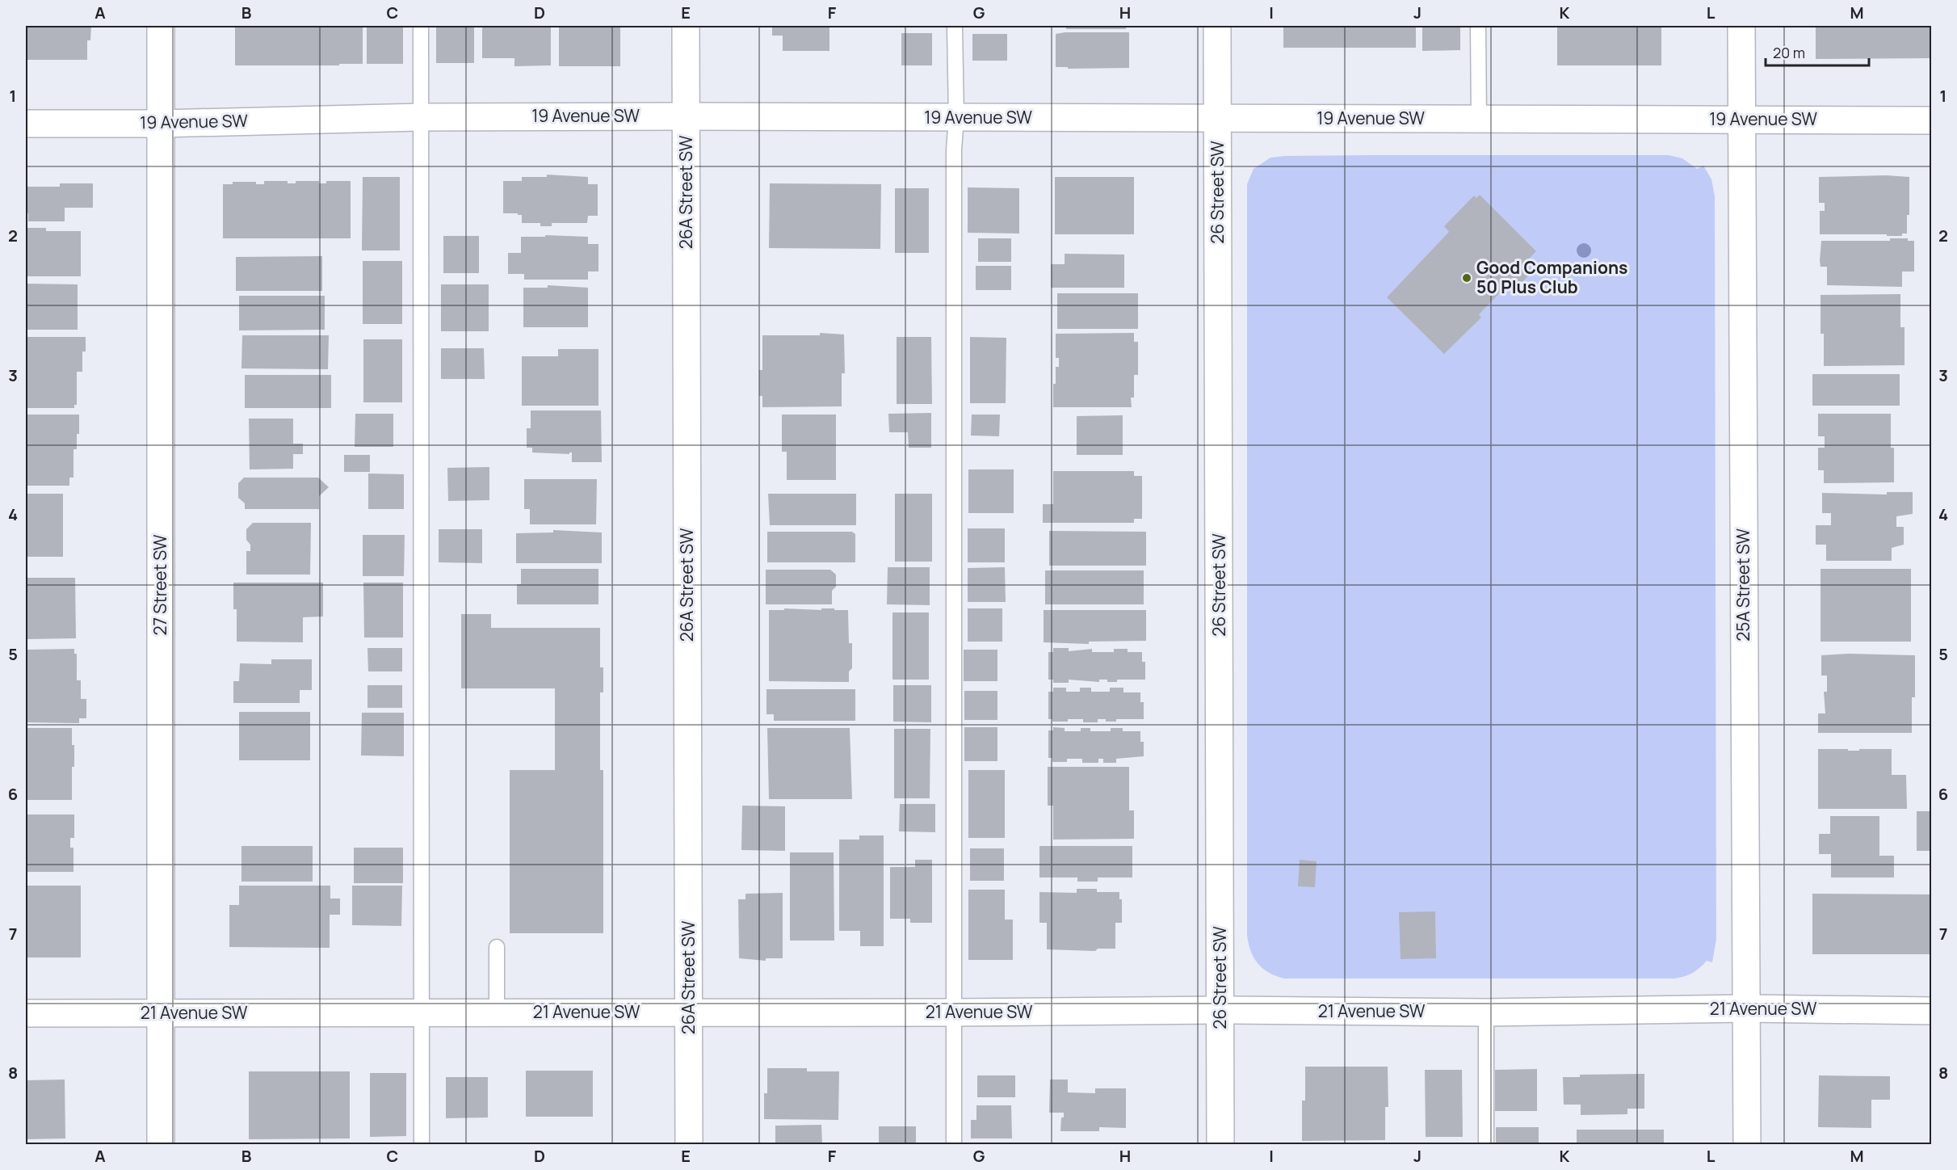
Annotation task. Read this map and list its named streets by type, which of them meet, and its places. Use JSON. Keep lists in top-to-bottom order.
{
  "streets": {
    "street": [
      "19 Avenue SW",
      "26A Street SW",
      "26 Street SW",
      "27 Street SW",
      "25A Street SW",
      "21 Avenue SW"
    ]
  },
  "crossings": [
    ["19 Avenue SW", "26A Street SW"],
    ["19 Avenue SW", "26 Street SW"],
    ["19 Avenue SW", "27 Street SW"],
    ["19 Avenue SW", "25A Street SW"],
    ["26A Street SW", "21 Avenue SW"],
    ["26 Street SW", "21 Avenue SW"],
    ["27 Street SW", "21 Avenue SW"],
    ["25A Street SW", "21 Avenue SW"]
  ],
  "places": ["Good Companions 50 Plus Club"],
  "scale_bar": "20 m",
  "grid": {
    "columns": [
      "A",
      "B",
      "C",
      "D",
      "E",
      "F",
      "G",
      "H",
      "I",
      "J",
      "K",
      "L",
      "M"
    ],
    "rows": [
      "1",
      "2",
      "3",
      "4",
      "5",
      "6",
      "7",
      "8"
    ]
  }
}
